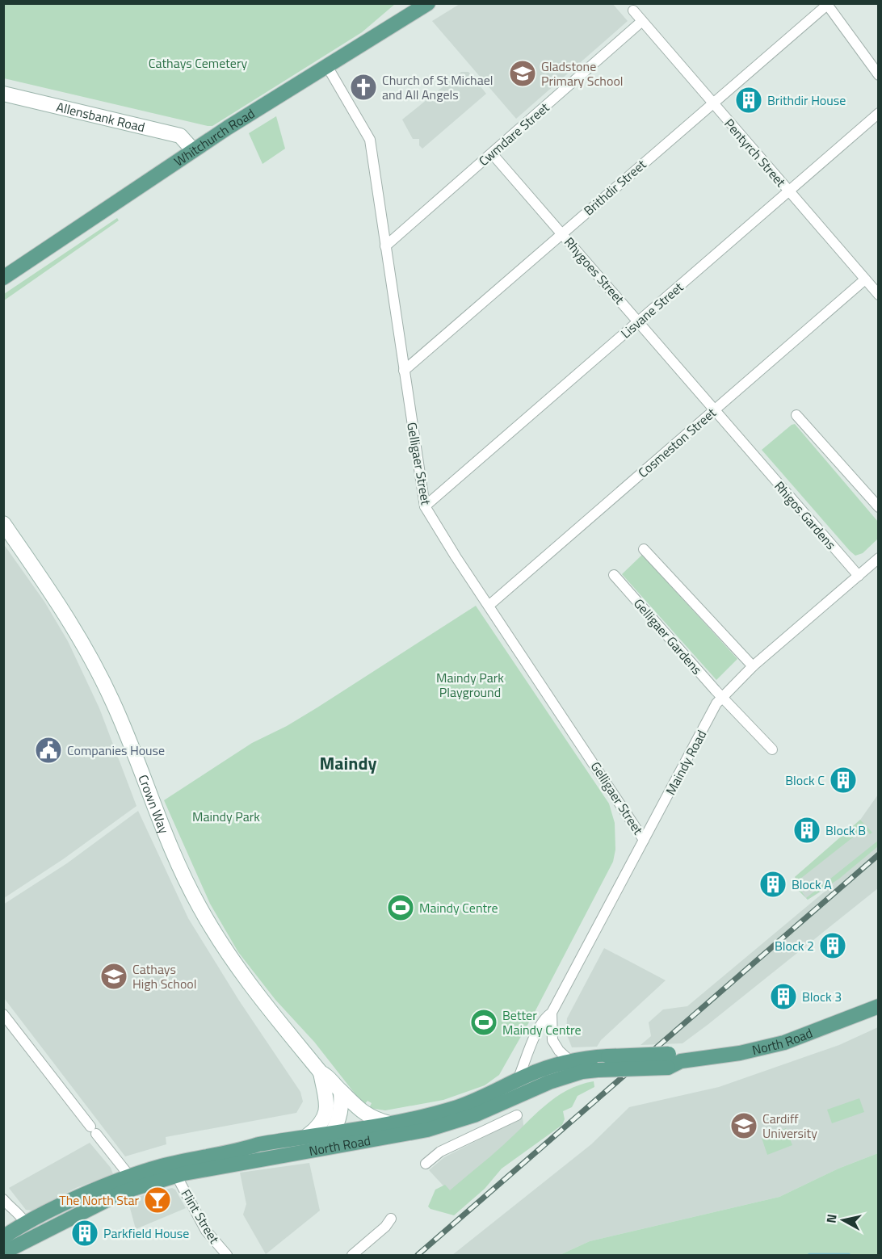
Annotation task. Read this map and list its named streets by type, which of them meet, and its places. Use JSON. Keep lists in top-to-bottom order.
{
  "streets": {
    "main road": ["Whitchurch Road", "North Road"],
    "street": [
      "Allensbank Road",
      "Cwmdare Street",
      "Pentyrch Street",
      "Brithdir Street",
      "Rhygoes Street",
      "Lisvane Street",
      "Cosmeston Street",
      "Gelligaer Street",
      "Rhigos Gardens",
      "Gelligaer Gardens",
      "Maindy Road",
      "Crown Way",
      "Flint Street"
    ]
  },
  "crossings": [
    ["Allensbank Road", "Whitchurch Road"],
    ["Cwmdare Street", "Pentyrch Street"],
    ["Cwmdare Street", "Rhygoes Street"],
    ["Cwmdare Street", "Gelligaer Street"],
    ["Whitchurch Road", "Gelligaer Street"],
    ["Pentyrch Street", "Brithdir Street"],
    ["Pentyrch Street", "Lisvane Street"],
    ["Pentyrch Street", "Cosmeston Street"],
    ["Brithdir Street", "Rhygoes Street"],
    ["Brithdir Street", "Gelligaer Street"],
    ["Rhygoes Street", "Lisvane Street"],
    ["Rhygoes Street", "Cosmeston Street"],
    ["Rhygoes Street", "Rhigos Gardens"],
    ["Lisvane Street", "Gelligaer Street"],
    ["Cosmeston Street", "Gelligaer Street"],
    ["Gelligaer Street", "Maindy Road"],
    ["Rhigos Gardens", "Maindy Road"],
    ["Gelligaer Gardens", "Maindy Road"],
    ["Maindy Road", "North Road"],
    ["Crown Way", "North Road"],
    ["North Road", "Flint Street"]
  ],
  "districts": ["Maindy"],
  "parks": ["Cathays Cemetery", "Maindy Park Playground", "Maindy Park"],
  "places": {
    "school or university": ["Gladstone Primary School", "Cathays High School", "Cardiff University"],
    "church": ["Church of St Michael and All Angels"],
    "building": [
      "Brithdir House",
      "Block C",
      "Block B",
      "Block A",
      "Block 2",
      "Block 3",
      "Parkfield House"
    ],
    "public building": ["Companies House"],
    "sports": ["Maindy Centre", "Better Maindy Centre"],
    "bar": ["The North Star"]
  },
  "north": "left"
}
